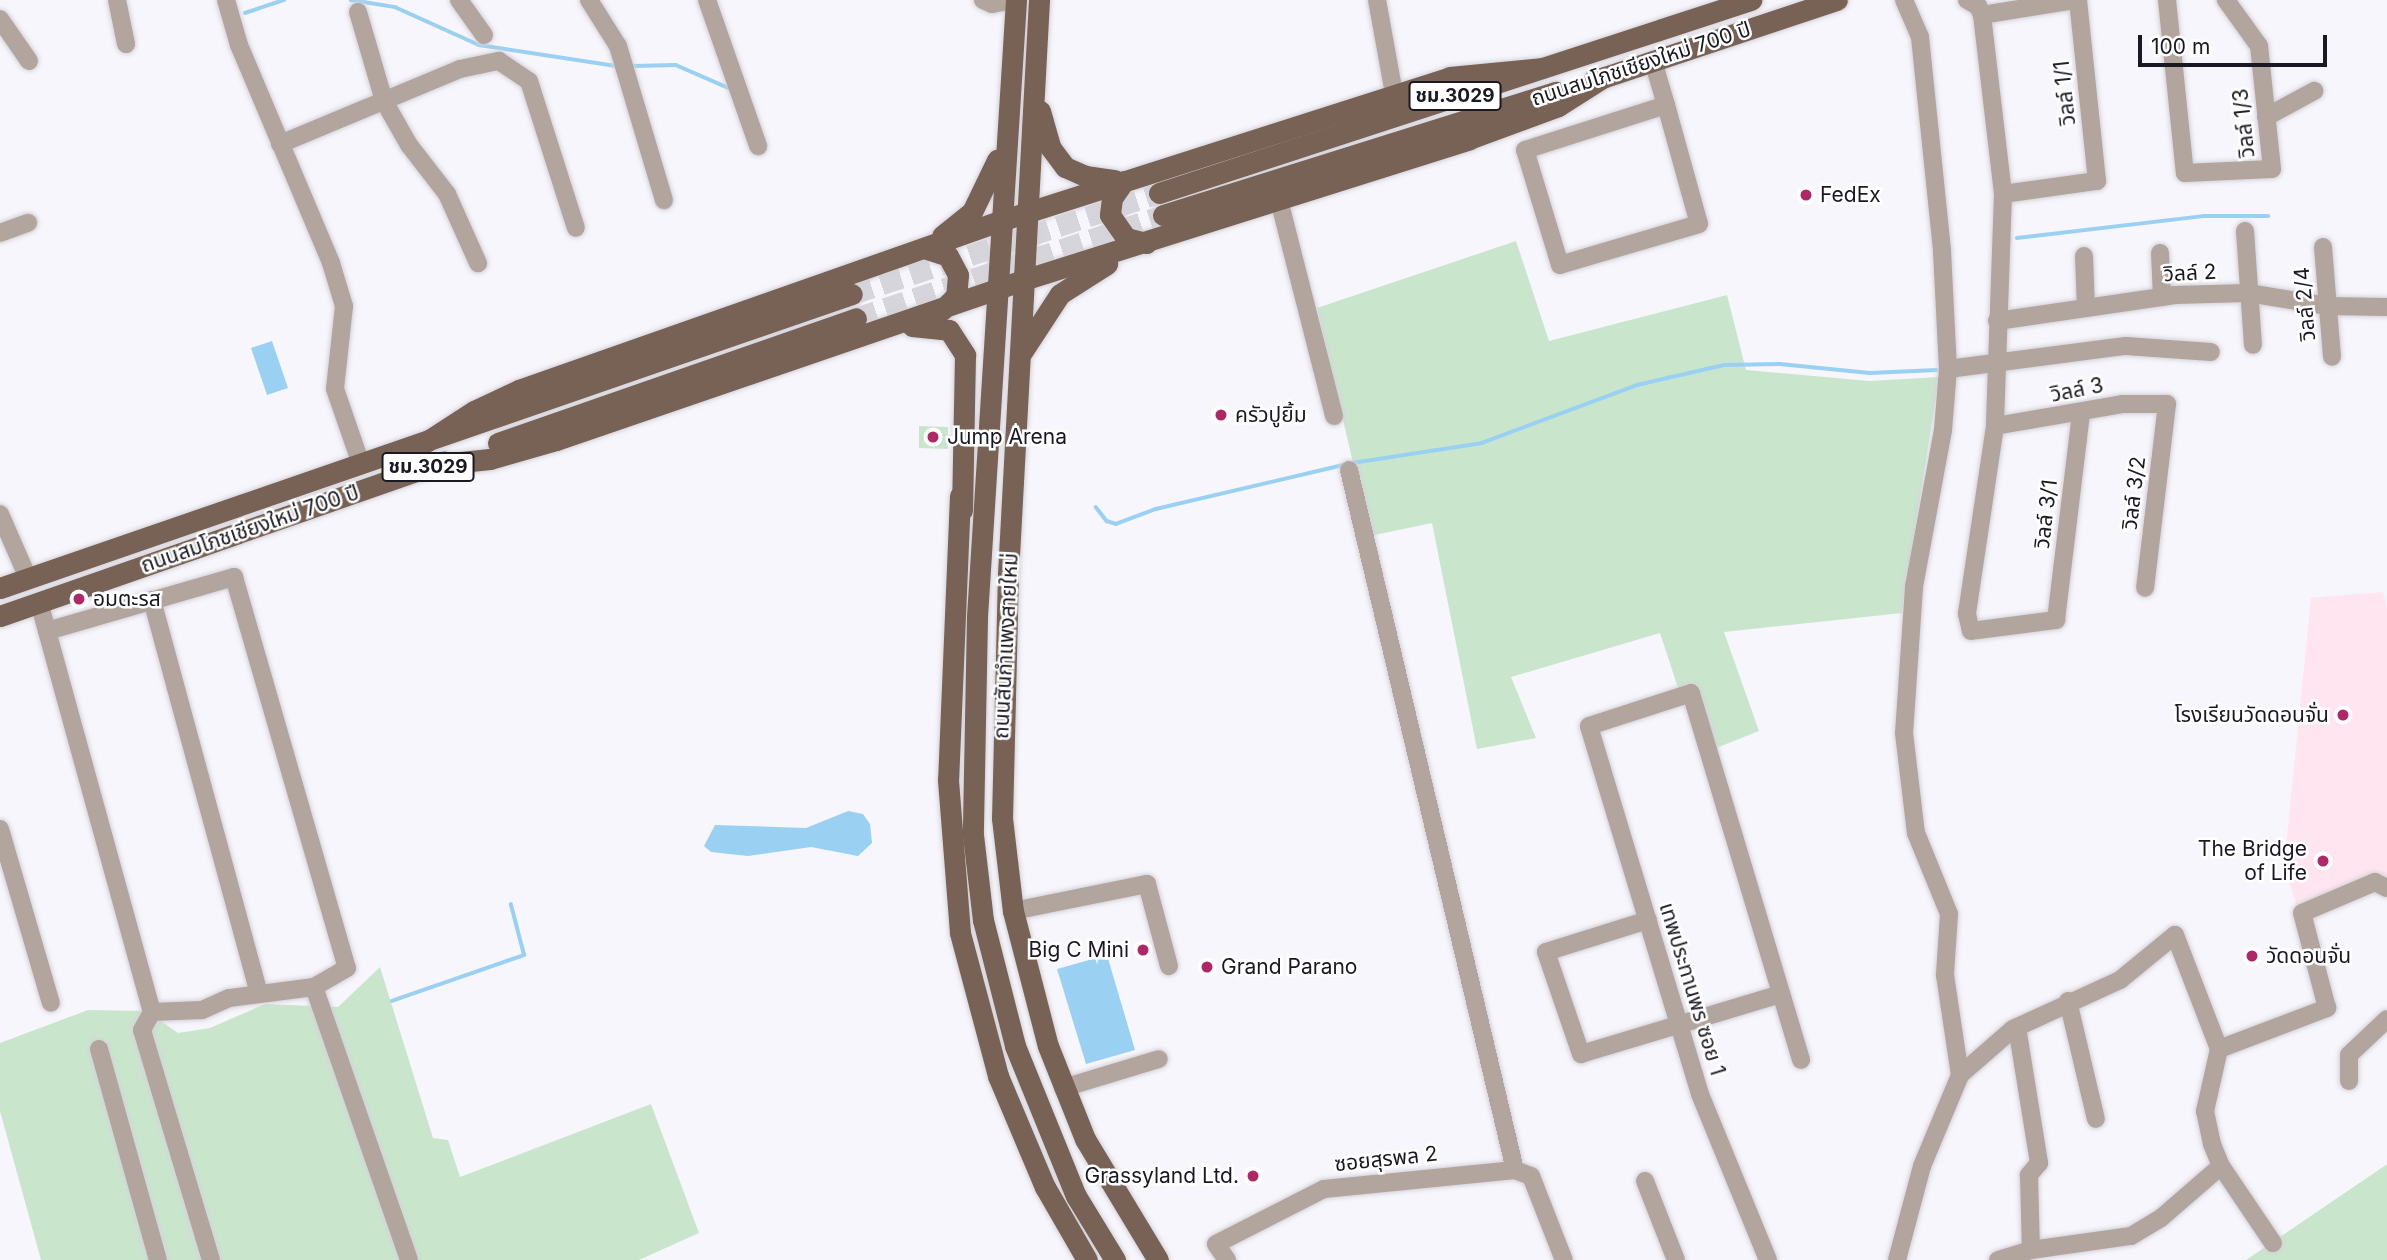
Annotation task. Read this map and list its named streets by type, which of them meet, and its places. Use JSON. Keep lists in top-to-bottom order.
{
  "streets": {
    "main road": ["ถนนสมโภชเชียงใหม่ 700 ปี", "ชม.3029", "ถนนสันกำแพงสายใหม่"],
    "street": [
      "วิลล์ 1/1",
      "วิลล์ 1/3",
      "วิลล์ 2",
      "วิลล์ 2/4",
      "วิลล์ 3",
      "วิลล์ 3/2",
      "วิลล์ 3/1",
      "เทพประทานพร ซอย 1",
      "ซอยสุรพล 2"
    ]
  },
  "crossings": [
    ["วิลล์ 2", "วิลล์ 2/4"],
    ["วิลล์ 3", "วิลล์ 3/2"],
    ["วิลล์ 3", "วิลล์ 3/1"]
  ],
  "places": [
    "FedEx",
    "ครัวปูยิ้ม",
    "Jump Arena",
    "อมตะรส",
    "โรงเรียนวัดดอนจั่น",
    "The Bridge of Life",
    "Big C Mini",
    "วัดดอนจั่น",
    "Grand Parano",
    "Grassyland Ltd."
  ],
  "scale_bar": "100 m"
}
